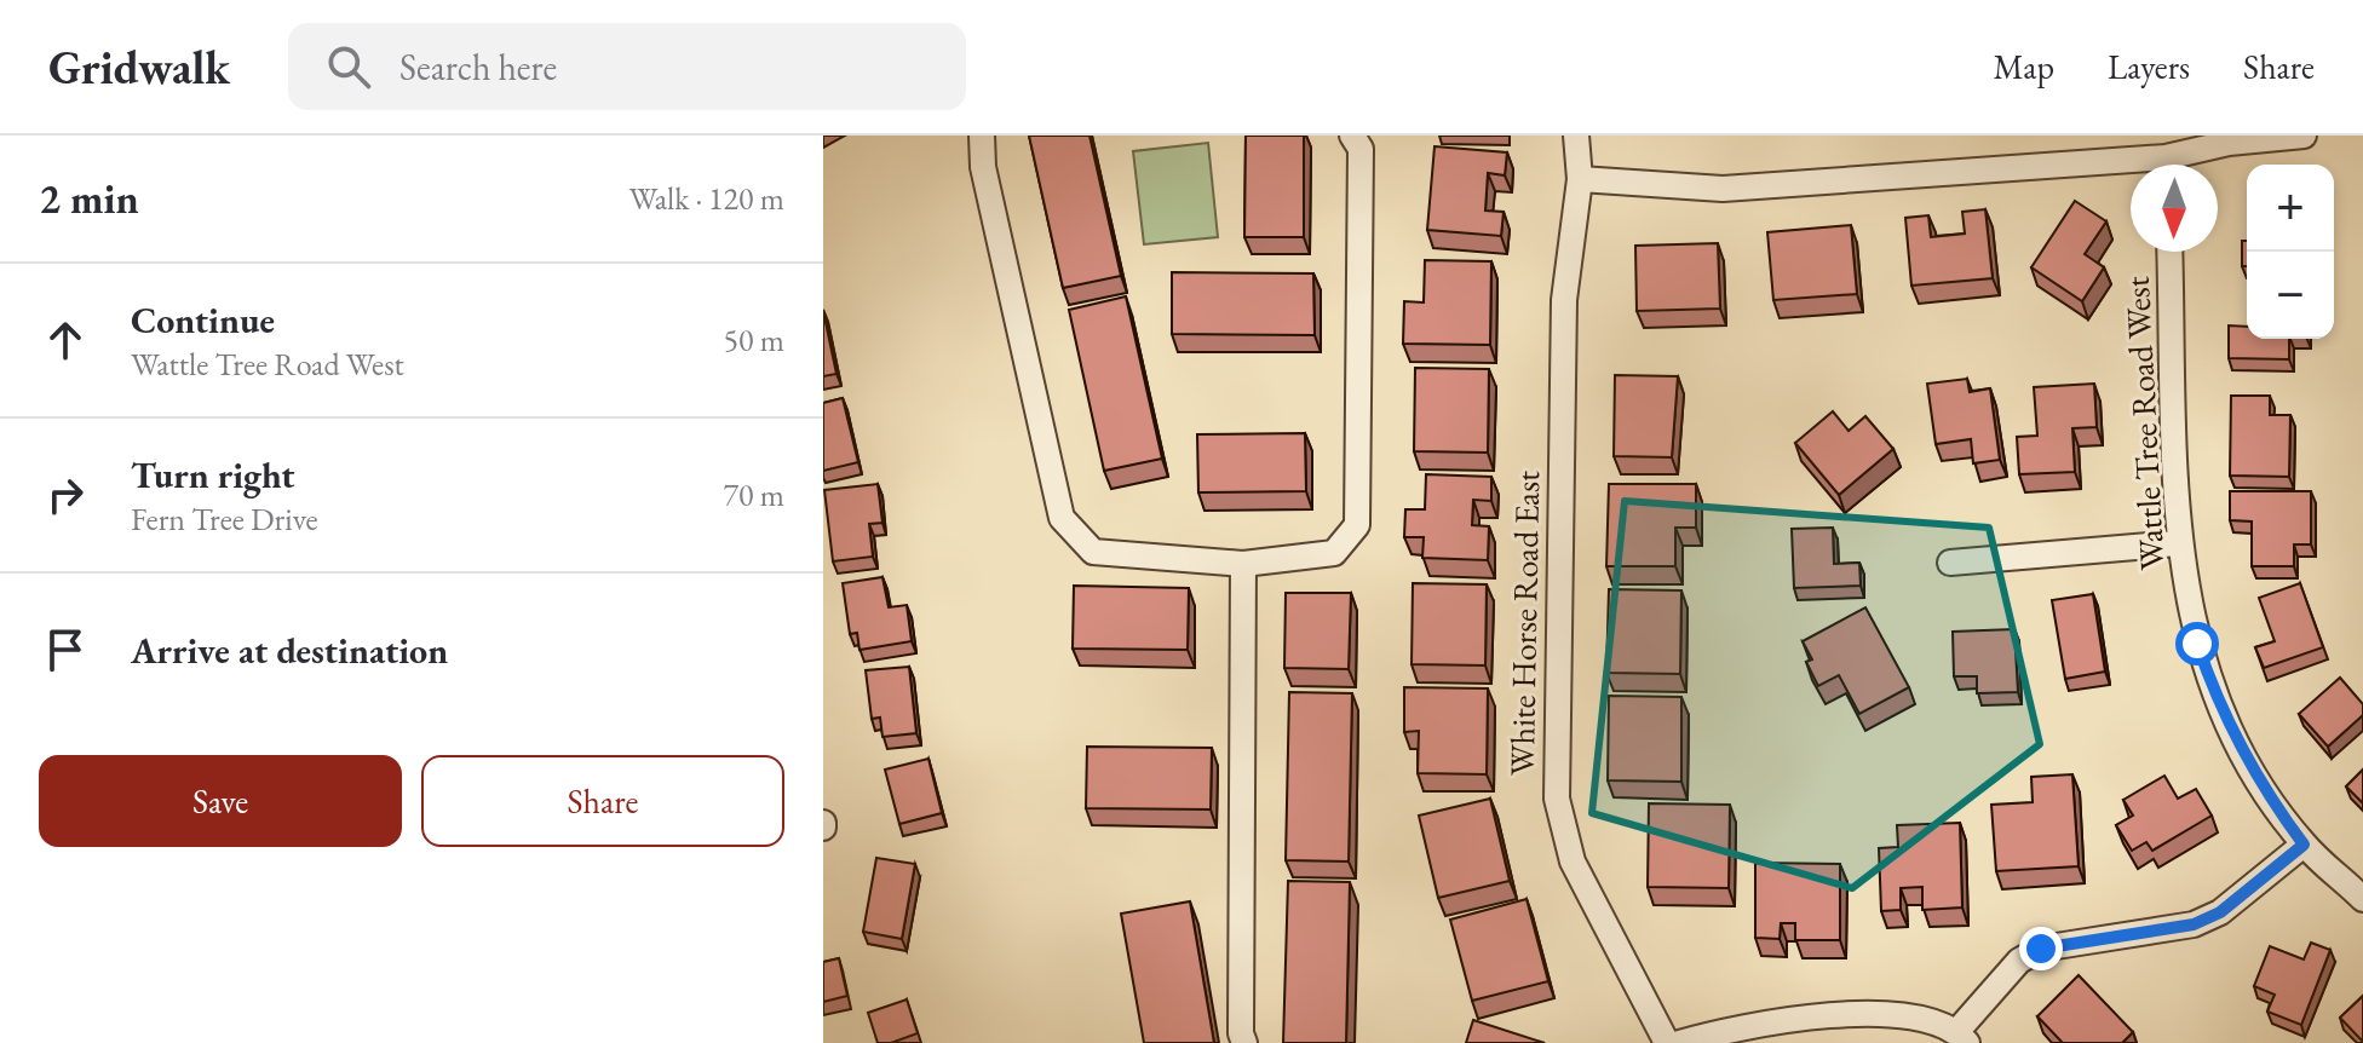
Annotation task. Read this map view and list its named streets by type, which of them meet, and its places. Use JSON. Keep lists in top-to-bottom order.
{
  "streets": {
    "street": ["Wattle Tree Road West", "White Horse Road East"]
  },
  "north": "bottom",
  "page": {
    "header": "Gridwalk",
    "search": "Search here",
    "nav": ["Map", "Layers", "Share"],
    "heading": ["2 min", "Walk · 120 m"],
    "map_buttons": ["+", "−"],
    "list": [
      ["Continue", "Wattle Tree Road West", "50 m"],
      ["Turn right", "Fern Tree Drive", "70 m"],
      "Arrive at destination"
    ],
    "buttons": ["Save", "Share"]
  }
}
